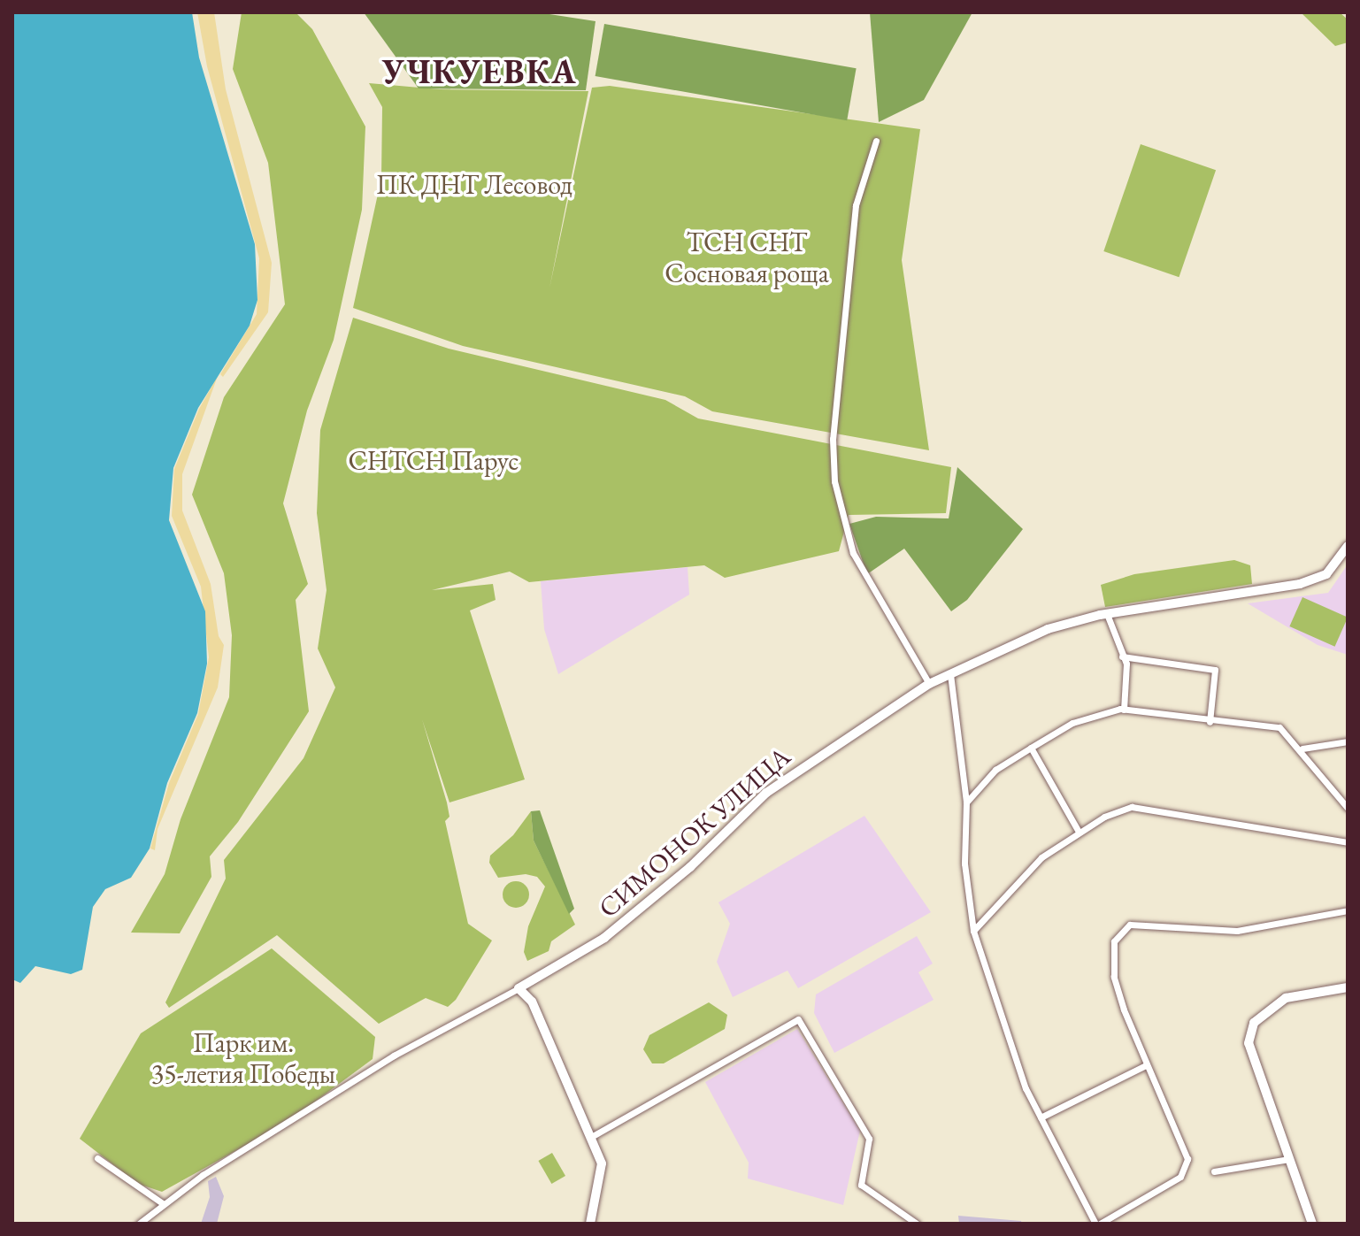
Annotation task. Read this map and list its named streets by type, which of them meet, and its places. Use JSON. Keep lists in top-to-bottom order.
{
  "streets": {
    "street": ["СИМОНОК УЛИЦА"]
  },
  "districts": ["УЧКУЕВКА"],
  "parks": [
    "ПК ДНТ Лесовод",
    "ТСН СНТ Сосновая роща",
    "СНТСН Парус",
    "Парк им. 35-летия Победы"
  ]
}
